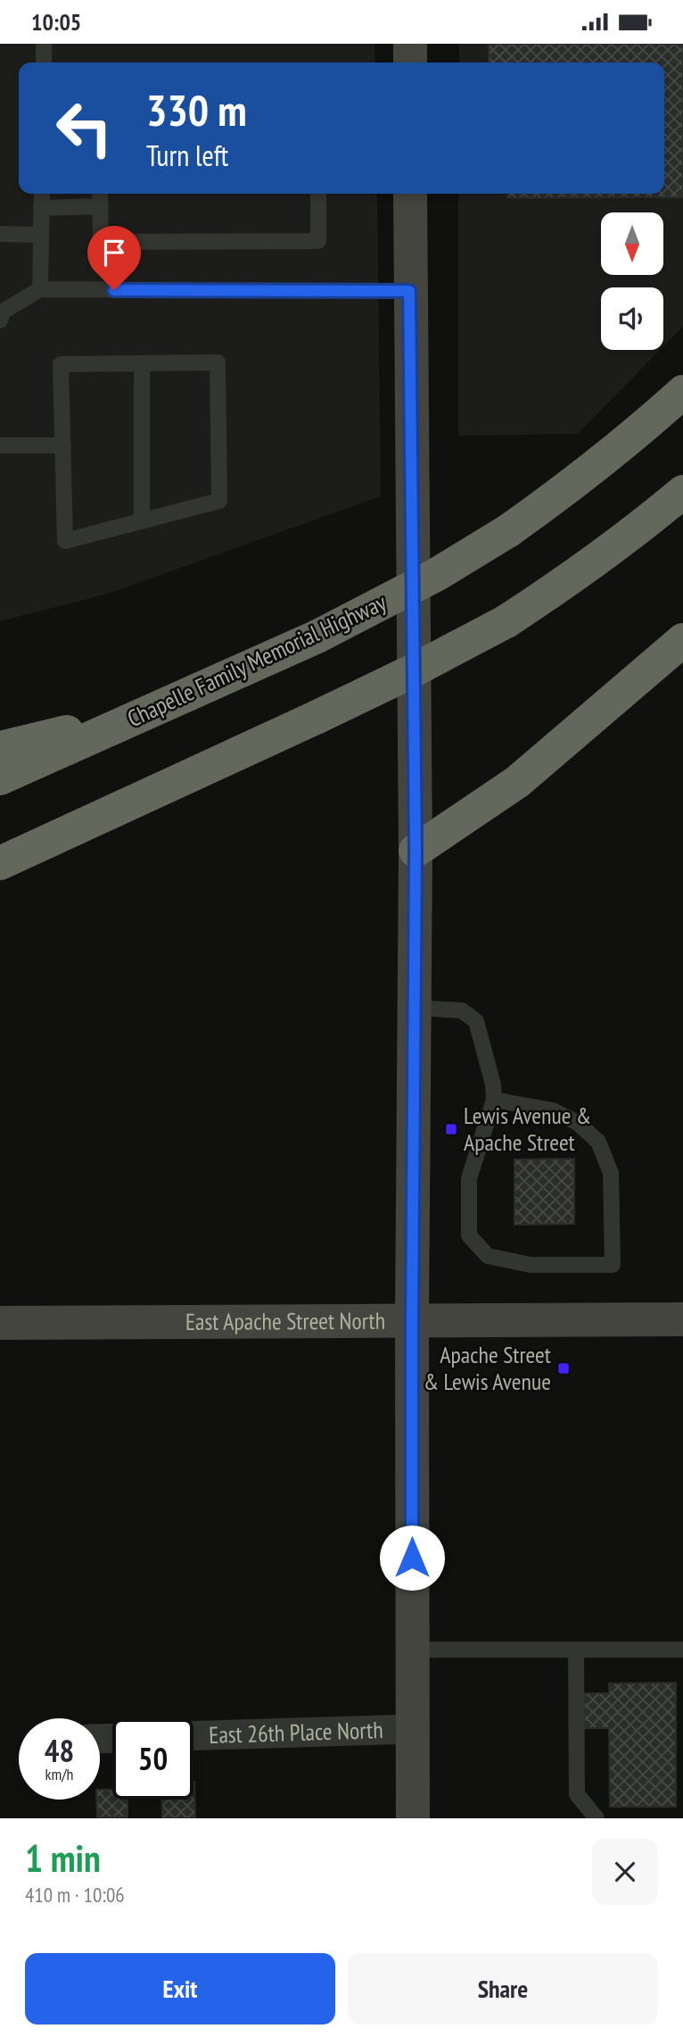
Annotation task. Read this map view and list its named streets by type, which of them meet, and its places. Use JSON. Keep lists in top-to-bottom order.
{
  "streets": {
    "highway": ["Chapelle Family Memorial Highway"],
    "main road": ["East Apache Street North"],
    "street": ["East 26th Place North"]
  },
  "places": {
    "transit": ["Lewis Avenue & Apache Street", "Apache Street & Lewis Avenue"]
  },
  "north": "bottom",
  "page": {
    "status": "10:05",
    "turn": ["330 m", "Turn left"],
    "speed": "48 km/h",
    "limit": "50",
    "heading": ["1 min", "410 m · 10:06"],
    "buttons": ["Exit", "Share"]
  }
}
